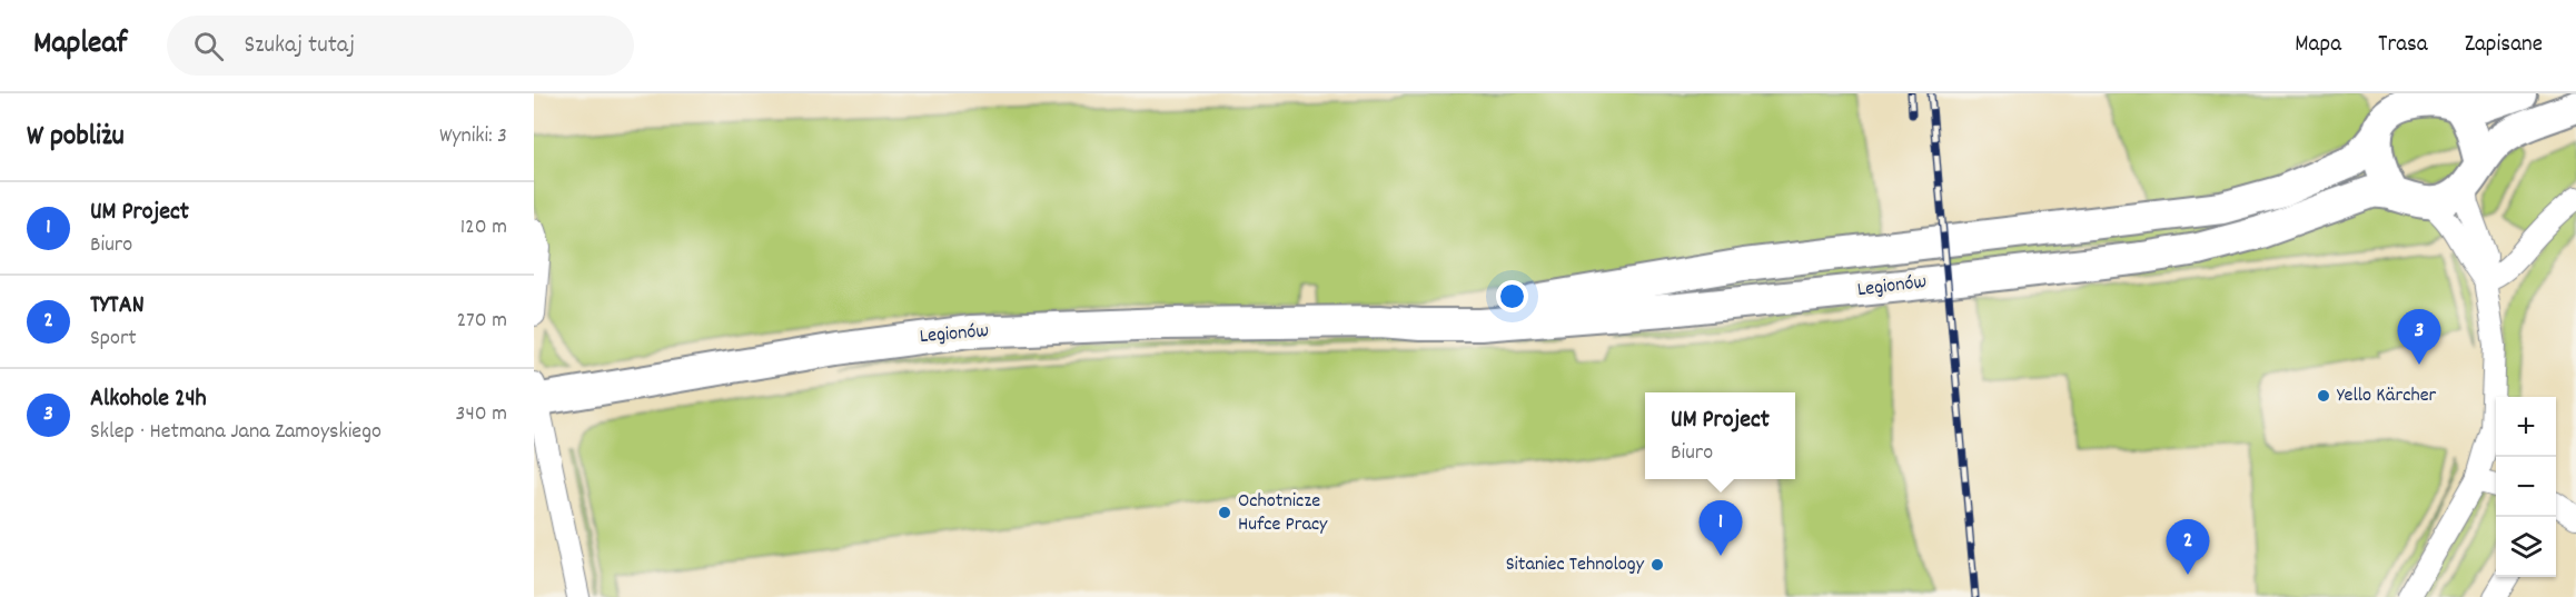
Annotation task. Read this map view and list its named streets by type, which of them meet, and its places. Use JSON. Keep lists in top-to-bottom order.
{
  "streets": {
    "highway": ["Legionów"]
  },
  "places": ["Yello Kärcher", "Ochotnicze Hufce Pracy", "Sitaniec Tehnology"],
  "page": {
    "header": "Mapleaf",
    "search": "Szukaj tutaj",
    "nav": ["Mapa", "Trasa", "Zapisane"],
    "heading": ["W pobliżu", "Wyniki: 3"],
    "list": [
      {
        "mark": "1",
        "name": "UM Project",
        "note": "Biuro",
        "value": "120 m"
      },
      {
        "mark": "2",
        "name": "TYTAN",
        "note": "Sport",
        "value": "270 m"
      },
      {
        "mark": "3",
        "name": "Alkohole 24h",
        "note": "Sklep · Hetmana Jana Zamoyskiego",
        "value": "340 m"
      }
    ],
    "pins": ["3", "1", "2"],
    "popup": ["UM Project", "Biuro"],
    "map_buttons": ["+", "−"]
  }
}
